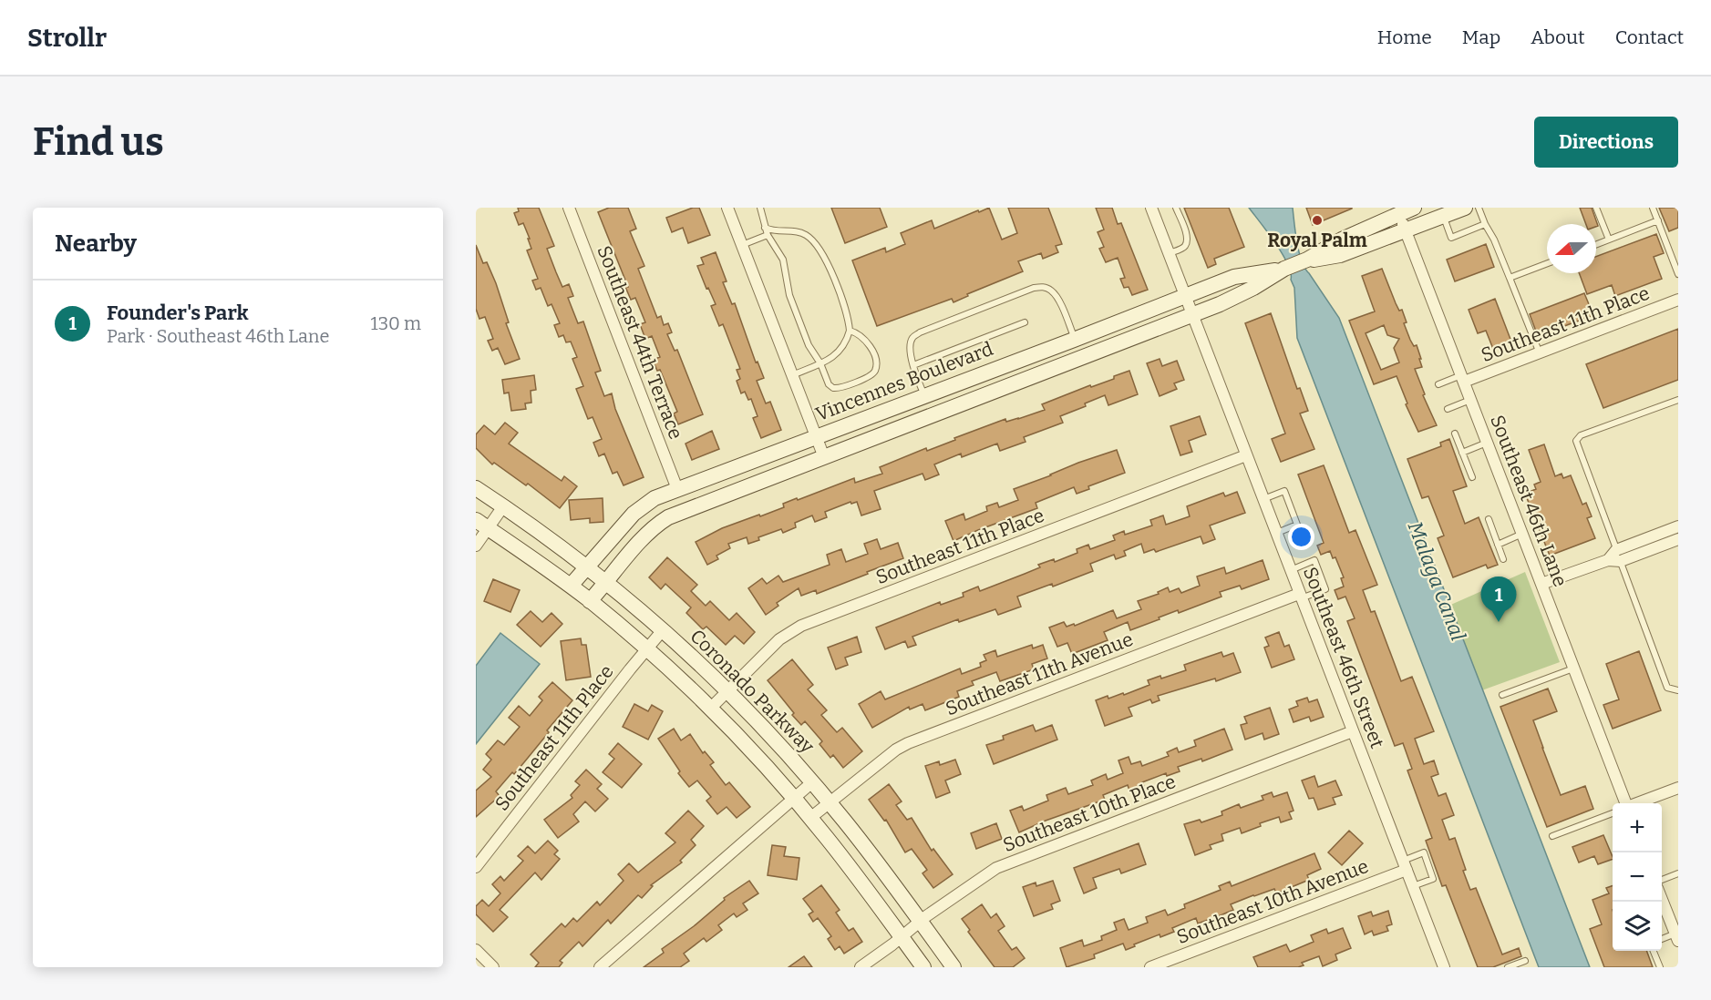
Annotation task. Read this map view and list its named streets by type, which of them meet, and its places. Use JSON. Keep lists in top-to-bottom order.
{
  "streets": {
    "street": [
      "Southeast 11th Place",
      "Southeast 44th Terrace",
      "Vincennes Boulevard",
      "Southeast 46th Lane",
      "Southeast 46th Street",
      "Southeast 11th Avenue",
      "Coronado Parkway",
      "Southeast 10th Place",
      "Southeast 10th Avenue"
    ]
  },
  "crossings": [
    ["Southeast 11th Place", "Southeast 46th Lane"],
    ["Southeast 11th Place", "Southeast 46th Street"],
    ["Southeast 11th Place", "Coronado Parkway"],
    ["Southeast 44th Terrace", "Vincennes Boulevard"],
    ["Vincennes Boulevard", "Southeast 46th Lane"],
    ["Vincennes Boulevard", "Southeast 46th Street"],
    ["Vincennes Boulevard", "Coronado Parkway"],
    ["Southeast 46th Street", "Southeast 11th Avenue"],
    ["Southeast 46th Street", "Southeast 10th Place"],
    ["Southeast 46th Street", "Southeast 10th Avenue"],
    ["Southeast 11th Avenue", "Coronado Parkway"],
    ["Coronado Parkway", "Southeast 10th Place"]
  ],
  "water": ["Malaga Canal"],
  "places": ["Royal Palm"],
  "north": "left",
  "page": {
    "header": "Strollr",
    "nav": [
      "Home",
      "Map",
      "About",
      "Contact"
    ],
    "buttons": "Directions",
    "title": "Find us",
    "heading": "Nearby",
    "list": [
      {
        "mark": "1",
        "name": "Founder's Park",
        "note": "Park · Southeast 46th Lane",
        "value": "130 m"
      }
    ],
    "pins": "1",
    "map_buttons": ["+", "−"]
  }
}
